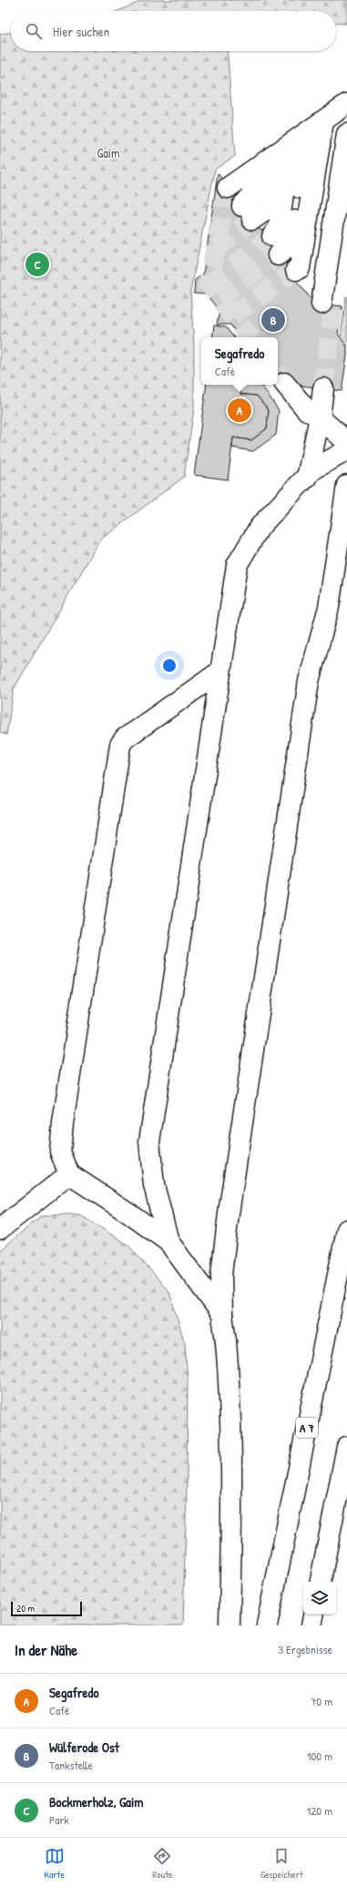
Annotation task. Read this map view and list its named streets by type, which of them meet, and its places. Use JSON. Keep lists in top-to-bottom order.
{
  "streets": {
    "main road": ["A 7"]
  },
  "parks": ["Gaim"],
  "scale_bar": "20 m",
  "page": {
    "search": "Hier suchen",
    "pins": ["C", "B", "A"],
    "popup": ["Segafredo", "Café"],
    "scale": "20 m",
    "heading": ["In der Nähe", "3 Ergebnisse"],
    "list": [
      {
        "mark": "A",
        "name": "Segafredo",
        "note": "Café",
        "value": "70 m"
      },
      {
        "mark": "B",
        "name": "Wülferode Ost",
        "note": "Tankstelle",
        "value": "100 m"
      },
      {
        "mark": "C",
        "name": "Bockmerholz, Gaim",
        "note": "Park",
        "value": "120 m"
      }
    ],
    "nav": ["Karte", "Route", "Gespeichert"]
  }
}
